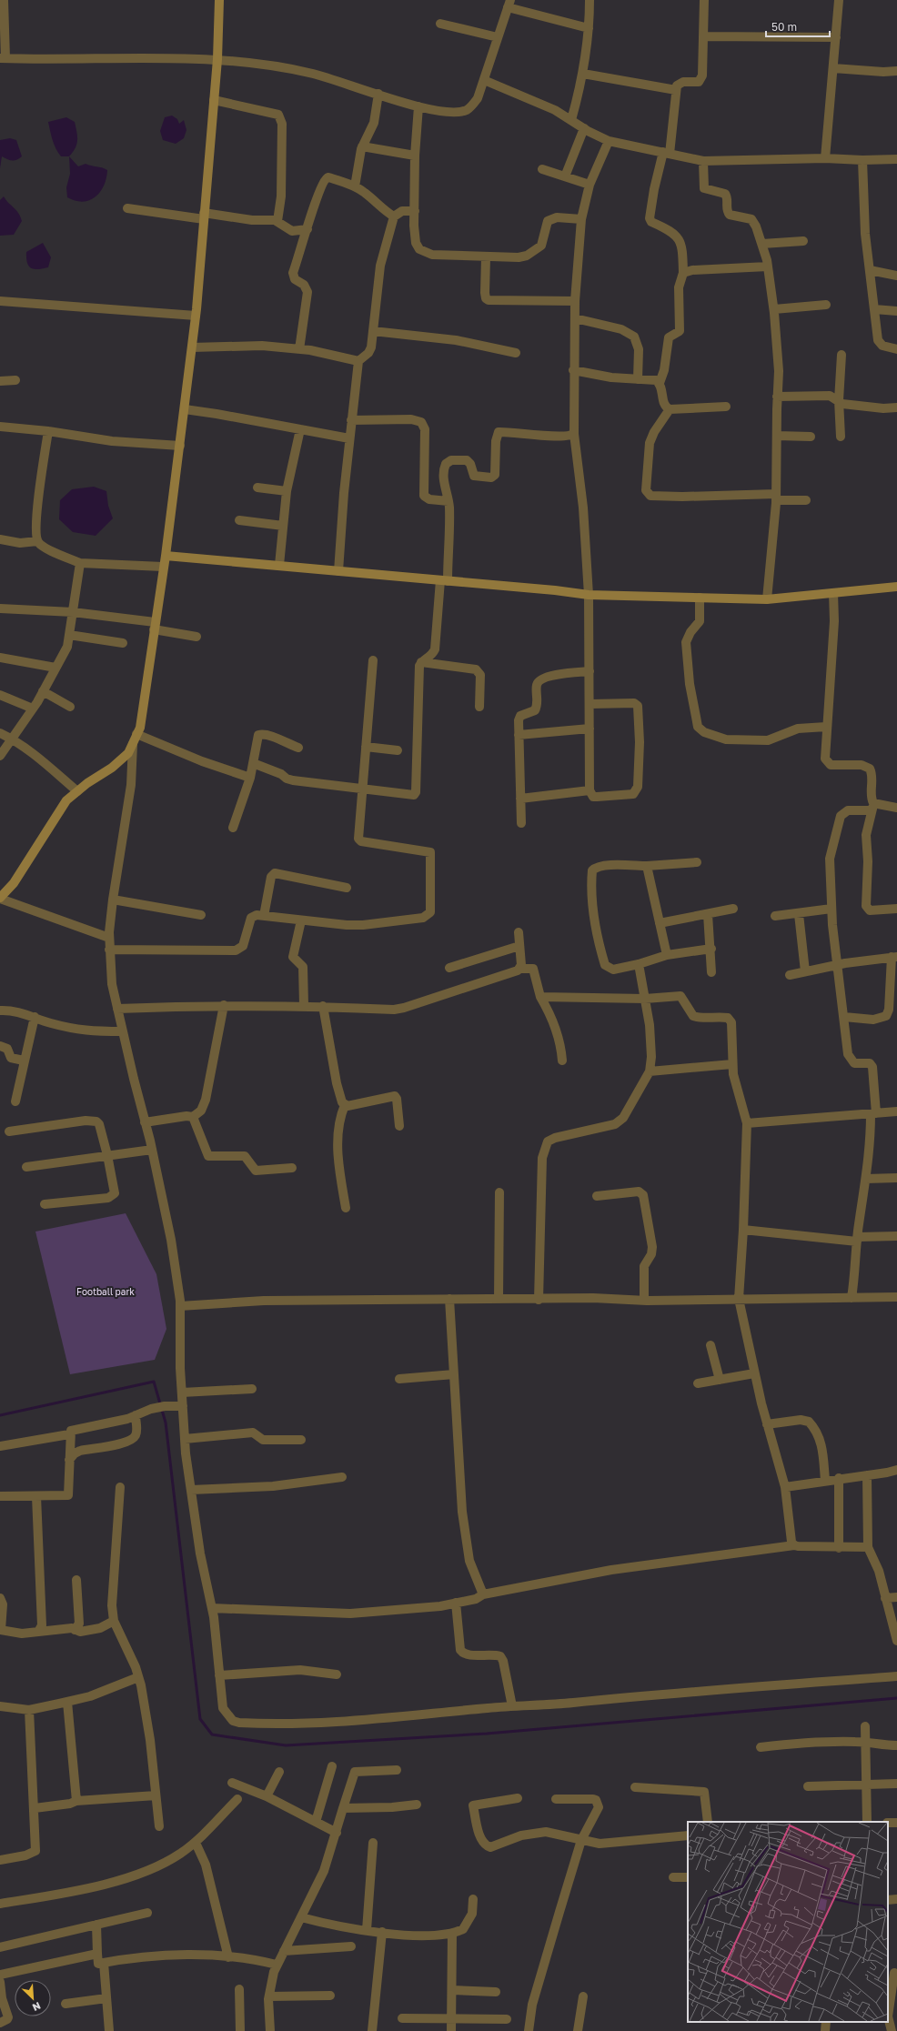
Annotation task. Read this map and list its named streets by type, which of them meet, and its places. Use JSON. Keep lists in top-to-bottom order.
{
  "parks": ["Football park"],
  "scale_bar": "50 m",
  "north": "bottom right"
}
